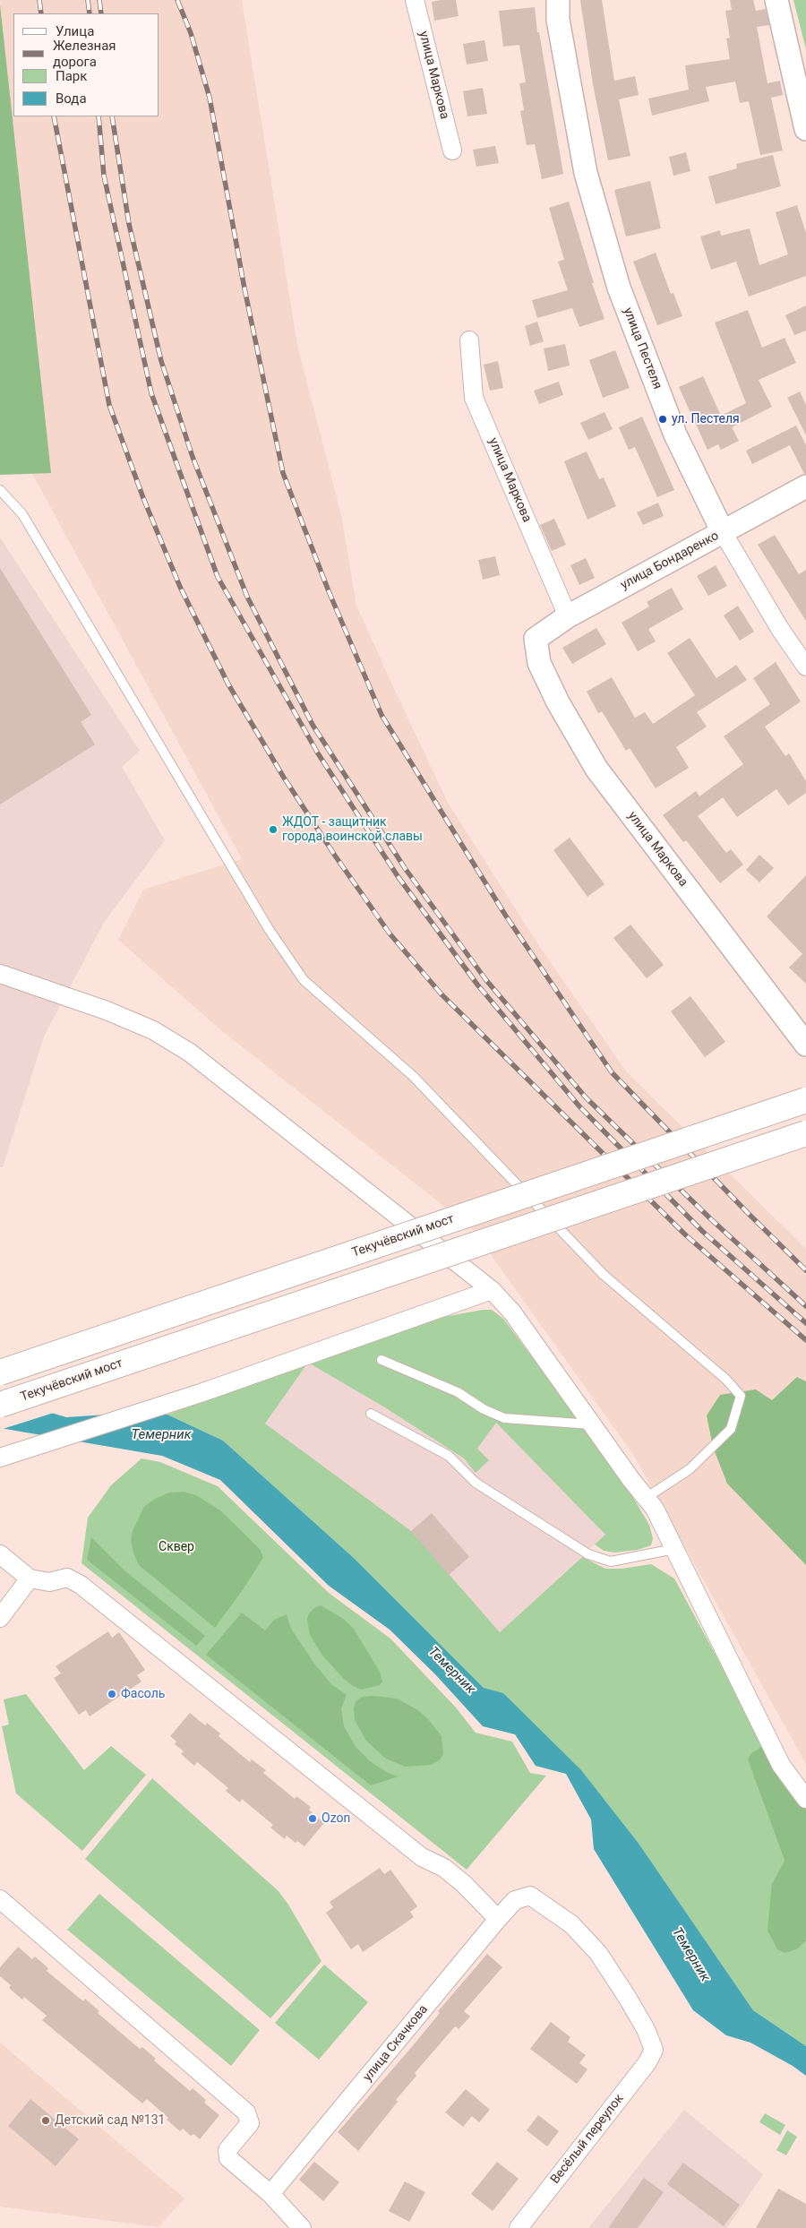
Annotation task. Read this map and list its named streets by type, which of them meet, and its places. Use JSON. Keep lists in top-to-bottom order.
{
  "streets": {
    "main road": ["Текучёвский мост"],
    "street": [
      "улица Маркова",
      "улица Пестеля",
      "улица Бондаренко",
      "улица Скачкова",
      "Весёлый переулок"
    ]
  },
  "crossings": [
    ["улица Маркова", "улица Бондаренко"],
    ["улица Пестеля", "улица Бондаренко"],
    ["улица Скачкова", "Весёлый переулок"]
  ],
  "water": ["Темерник"],
  "parks": ["Сквер"],
  "places": [
    "ул. Пестеля",
    "ЖДОТ - защитник города воинской славы",
    "Фасоль",
    "Ozon",
    "Детский сад №131"
  ],
  "legend": [
    "Улица",
    "Железная дорога",
    "Парк",
    "Вода"
  ]
}
